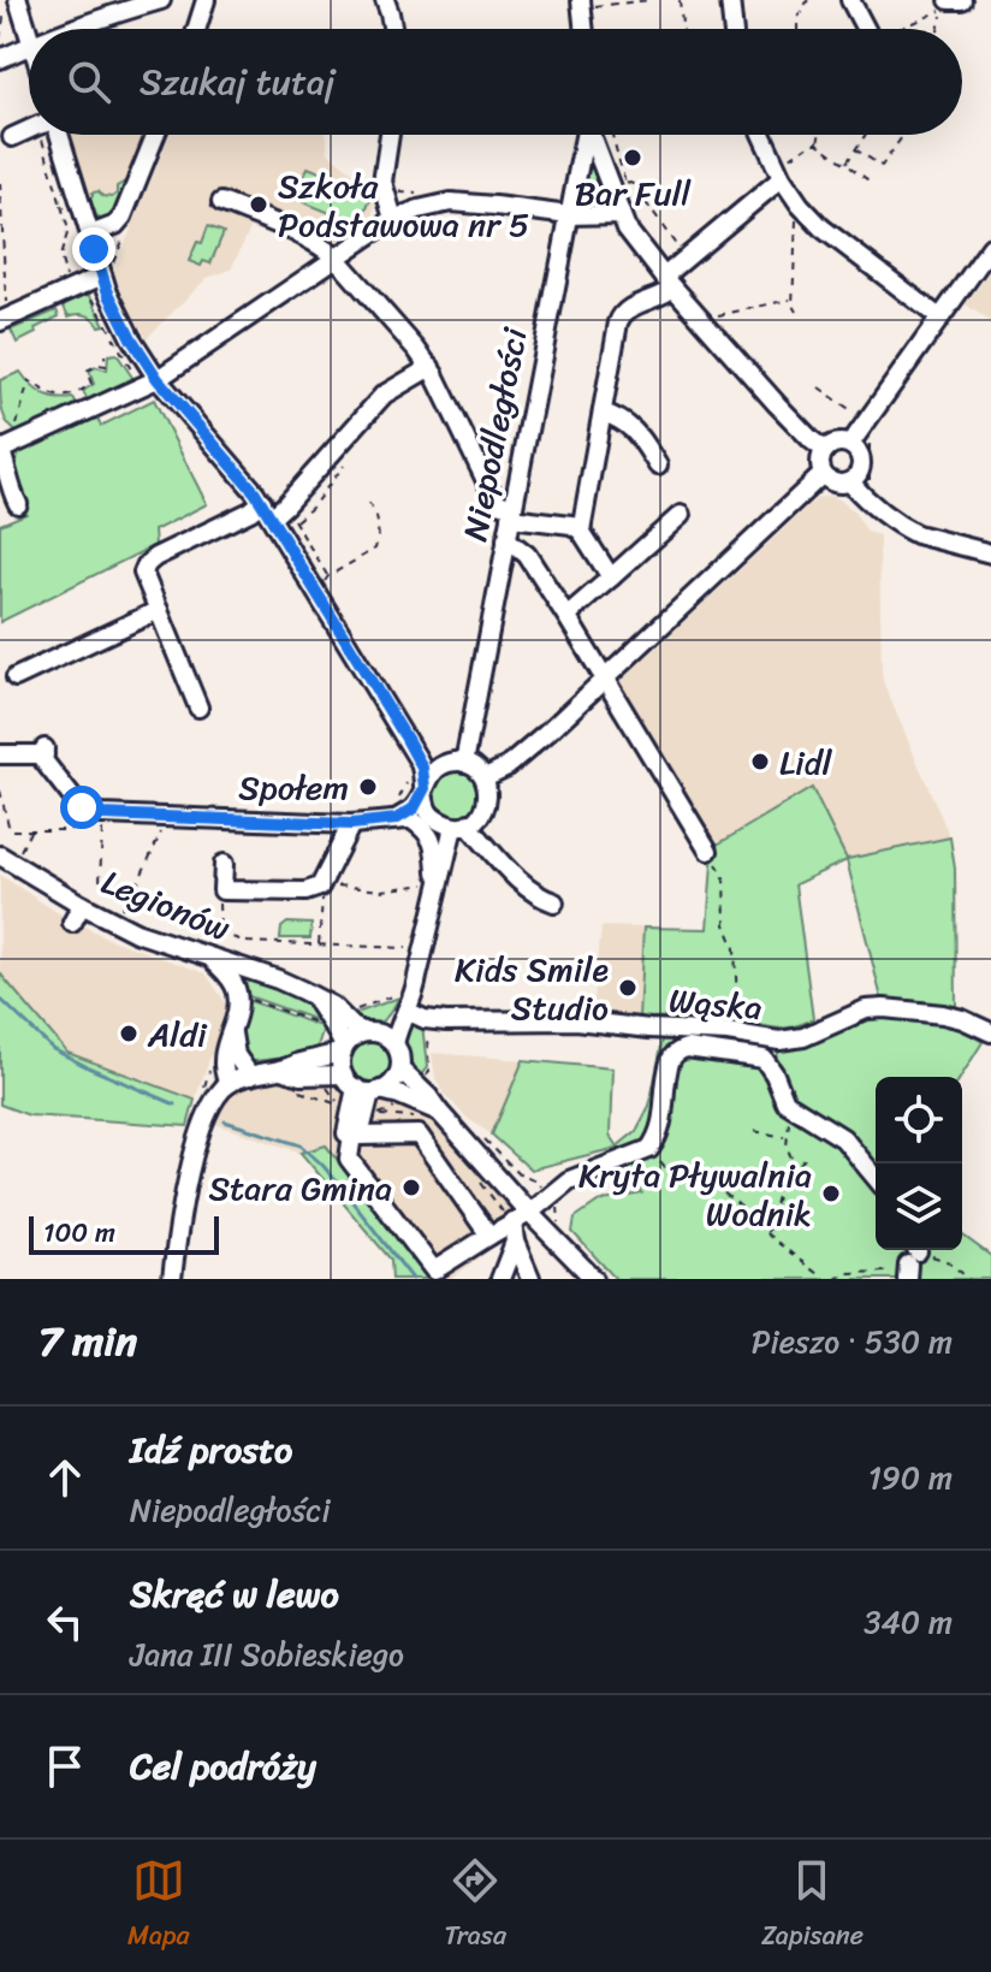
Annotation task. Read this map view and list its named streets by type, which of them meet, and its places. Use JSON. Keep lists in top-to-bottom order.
{
  "streets": {
    "street": ["Niepodległości", "Legionów", "Wąska"]
  },
  "places": [
    "Bar Full",
    "Szkoła Podstawowa nr 5",
    "Lidl",
    "Społem",
    "Kids Smile Studio",
    "Aldi",
    "Stara Gmina",
    "Kryta Pływalnia Wodnik"
  ],
  "scale_bar": "100 m",
  "page": {
    "search": "Szukaj tutaj",
    "scale": "100 m",
    "heading": ["7 min", "Pieszo · 530 m"],
    "list": [
      ["Idź prosto", "Niepodległości", "190 m"],
      ["Skręć w lewo", "Jana III Sobieskiego", "340 m"],
      "Cel podróży"
    ],
    "nav": ["Mapa", "Trasa", "Zapisane"]
  }
}
